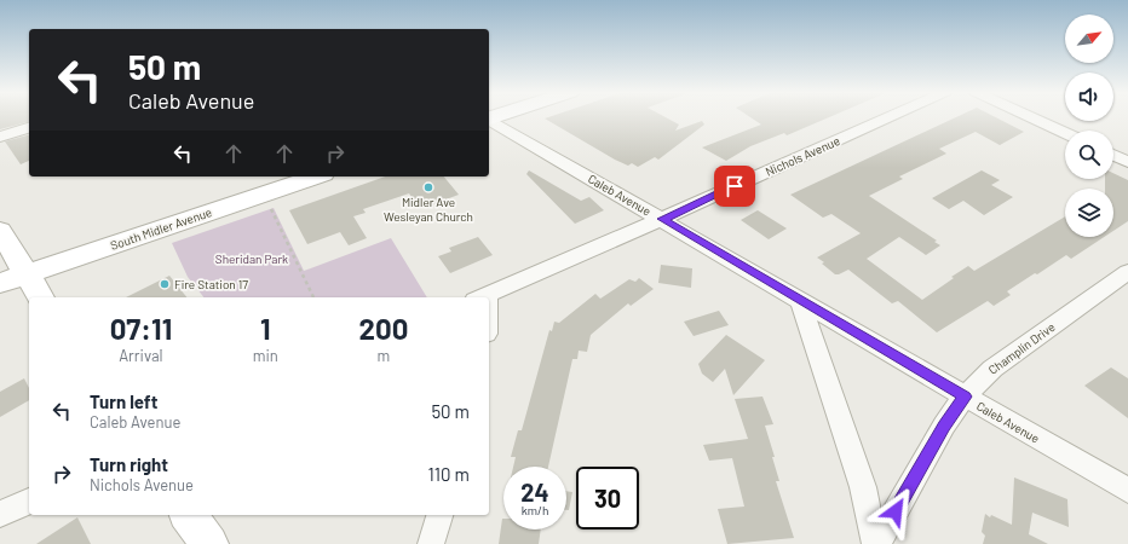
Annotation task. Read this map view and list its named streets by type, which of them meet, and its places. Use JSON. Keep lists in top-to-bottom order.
{
  "streets": {
    "main road": ["South Midler Avenue"],
    "street": ["Nichols Avenue", "Caleb Avenue", "Champlin Drive"]
  },
  "crossings": [
    ["Nichols Avenue", "Caleb Avenue"],
    ["Caleb Avenue", "Champlin Drive"]
  ],
  "parks": ["Sheridan Park"],
  "places": ["Midler Ave Wesleyan Church", "Fire Station 17"],
  "north": "top right",
  "page": {
    "turn": ["50 m", "Caleb Avenue"],
    "eta": [
      "07:11",
      "Arrival",
      "1",
      "min",
      "200",
      "m"
    ],
    "list": [
      {
        "name": "Turn left",
        "note": "Caleb Avenue",
        "value": "50 m"
      },
      {
        "name": "Turn right",
        "note": "Nichols Avenue",
        "value": "110 m"
      }
    ],
    "speed": "24 km/h",
    "limit": "30"
  }
}
